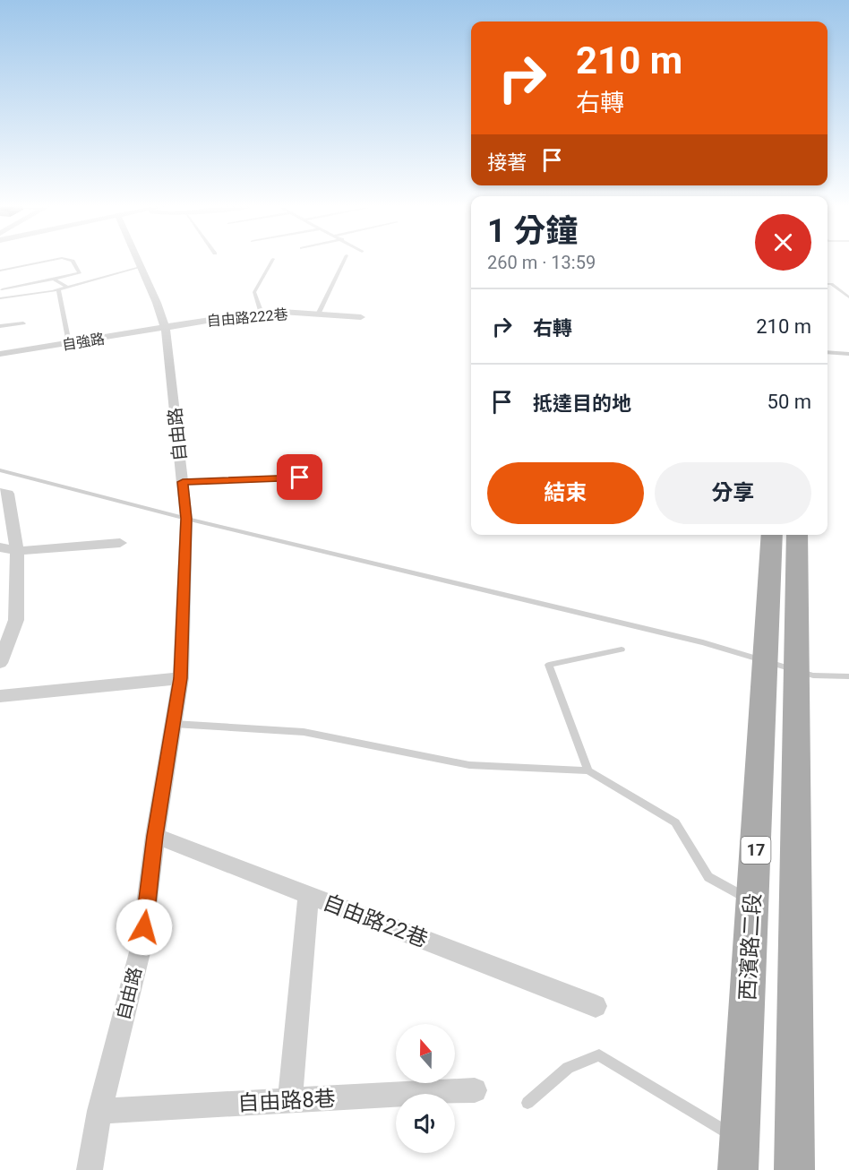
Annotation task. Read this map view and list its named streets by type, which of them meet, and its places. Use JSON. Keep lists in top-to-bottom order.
{
  "streets": {
    "main road": ["17", "西濱路二段"],
    "street": [
      "自由路222巷",
      "自強路",
      "自由路",
      "自由路22巷",
      "自由路8巷"
    ]
  },
  "crossings": [
    ["自由路222巷", "自強路"],
    ["自由路222巷", "自由路"],
    ["自強路", "自由路"],
    ["自由路", "自由路22巷"],
    ["自由路", "自由路8巷"]
  ],
  "north": "top",
  "page": {
    "turn": ["210 m", "右轉"],
    "then": "接著",
    "heading": ["1 分鐘", "260 m · 13:59"],
    "list": [
      {
        "name": "右轉",
        "value": "210 m"
      },
      {
        "name": "抵達目的地",
        "value": "50 m"
      }
    ],
    "buttons": ["結束", "分享"]
  }
}
